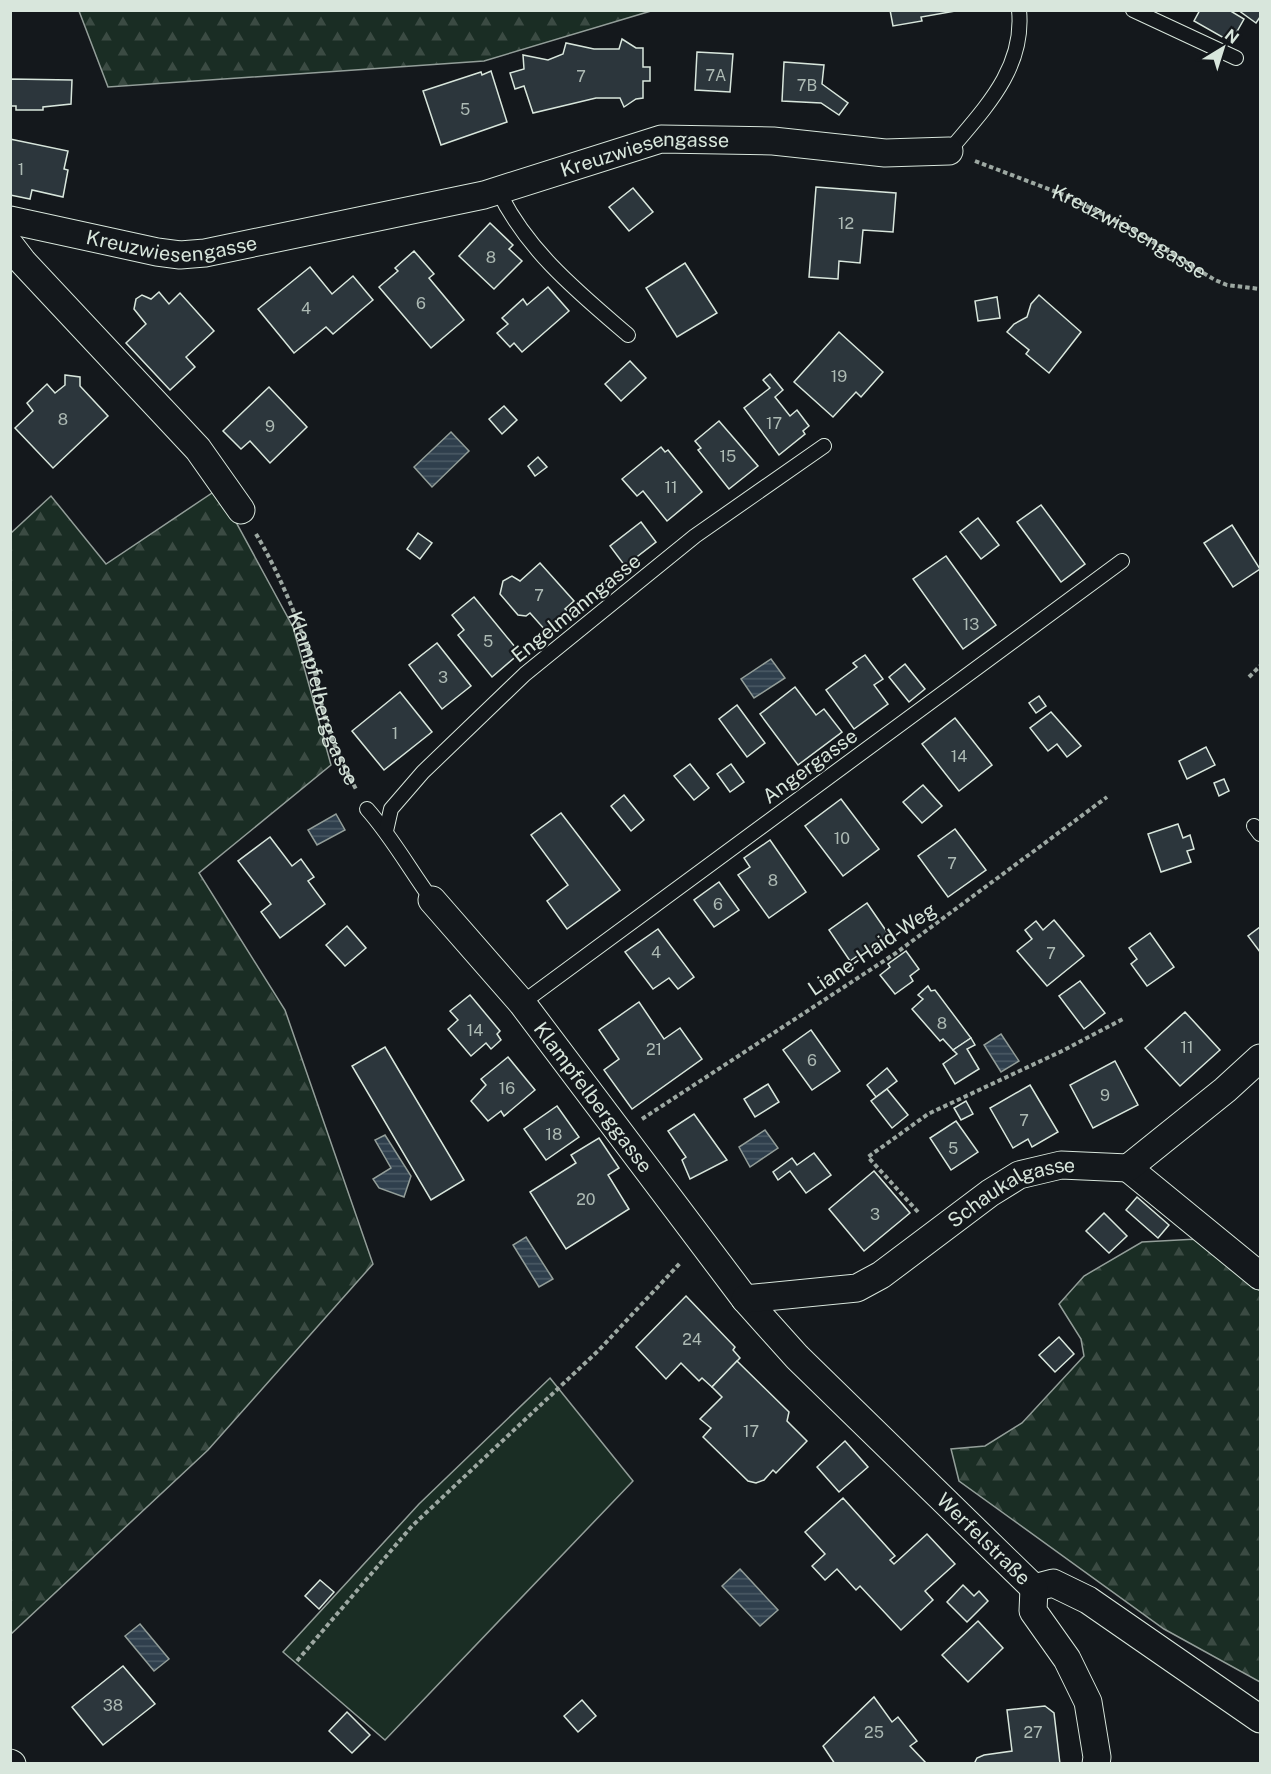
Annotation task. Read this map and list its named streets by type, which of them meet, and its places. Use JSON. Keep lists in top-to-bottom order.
{
  "streets": {
    "street": [
      "Kreuzwiesengasse",
      "Klampfelberggasse",
      "Schaukalgasse",
      "Werfelstraße"
    ],
    "lane": ["Engelmanngasse", "Angergasse"],
    "path": ["Liane-Haid-Weg"]
  },
  "crossings": [
    ["Engelmanngasse", "Klampfelberggasse"],
    ["Klampfelberggasse", "Angergasse"],
    ["Klampfelberggasse", "Schaukalgasse"],
    ["Klampfelberggasse", "Werfelstraße"],
    ["Schaukalgasse", "Werfelstraße"]
  ],
  "house_numbers": [
    "7A",
    "7",
    "7B",
    "5",
    "1",
    "12",
    "8",
    "6",
    "4",
    "19",
    "8",
    "17",
    "9",
    "15",
    "11",
    "7",
    "13",
    "5",
    "3",
    "1",
    "14",
    "10",
    "7",
    "8",
    "6",
    "4",
    "7",
    "8",
    "14",
    "11",
    "21",
    "6",
    "16",
    "9",
    "7",
    "18",
    "5",
    "20",
    "3",
    "24",
    "17",
    "38",
    "25",
    "27"
  ],
  "north": "top right"
}
